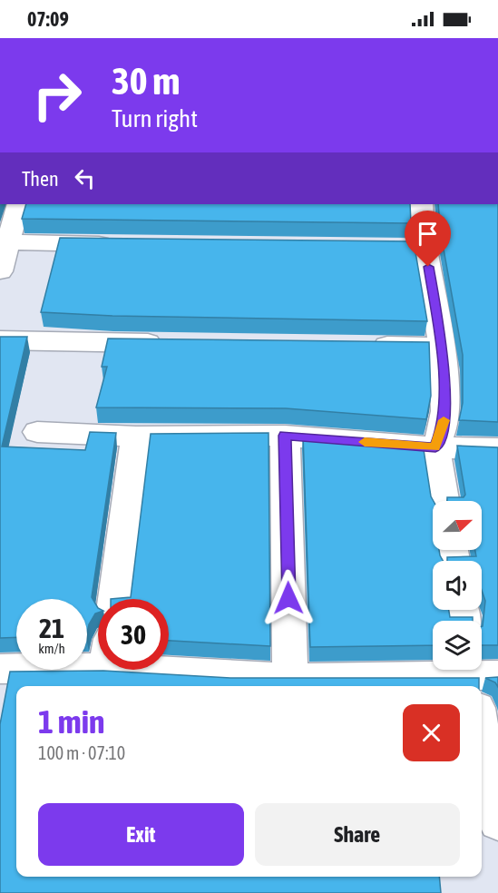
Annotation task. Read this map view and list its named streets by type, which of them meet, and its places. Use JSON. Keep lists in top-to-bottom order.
{
  "north": "right",
  "page": {
    "status": "07:09",
    "turn": ["30 m", "Turn right"],
    "then": "Then",
    "speed": "21 km/h",
    "limit": "30",
    "heading": ["1 min", "100 m · 07:10"],
    "buttons": ["Exit", "Share"]
  }
}
